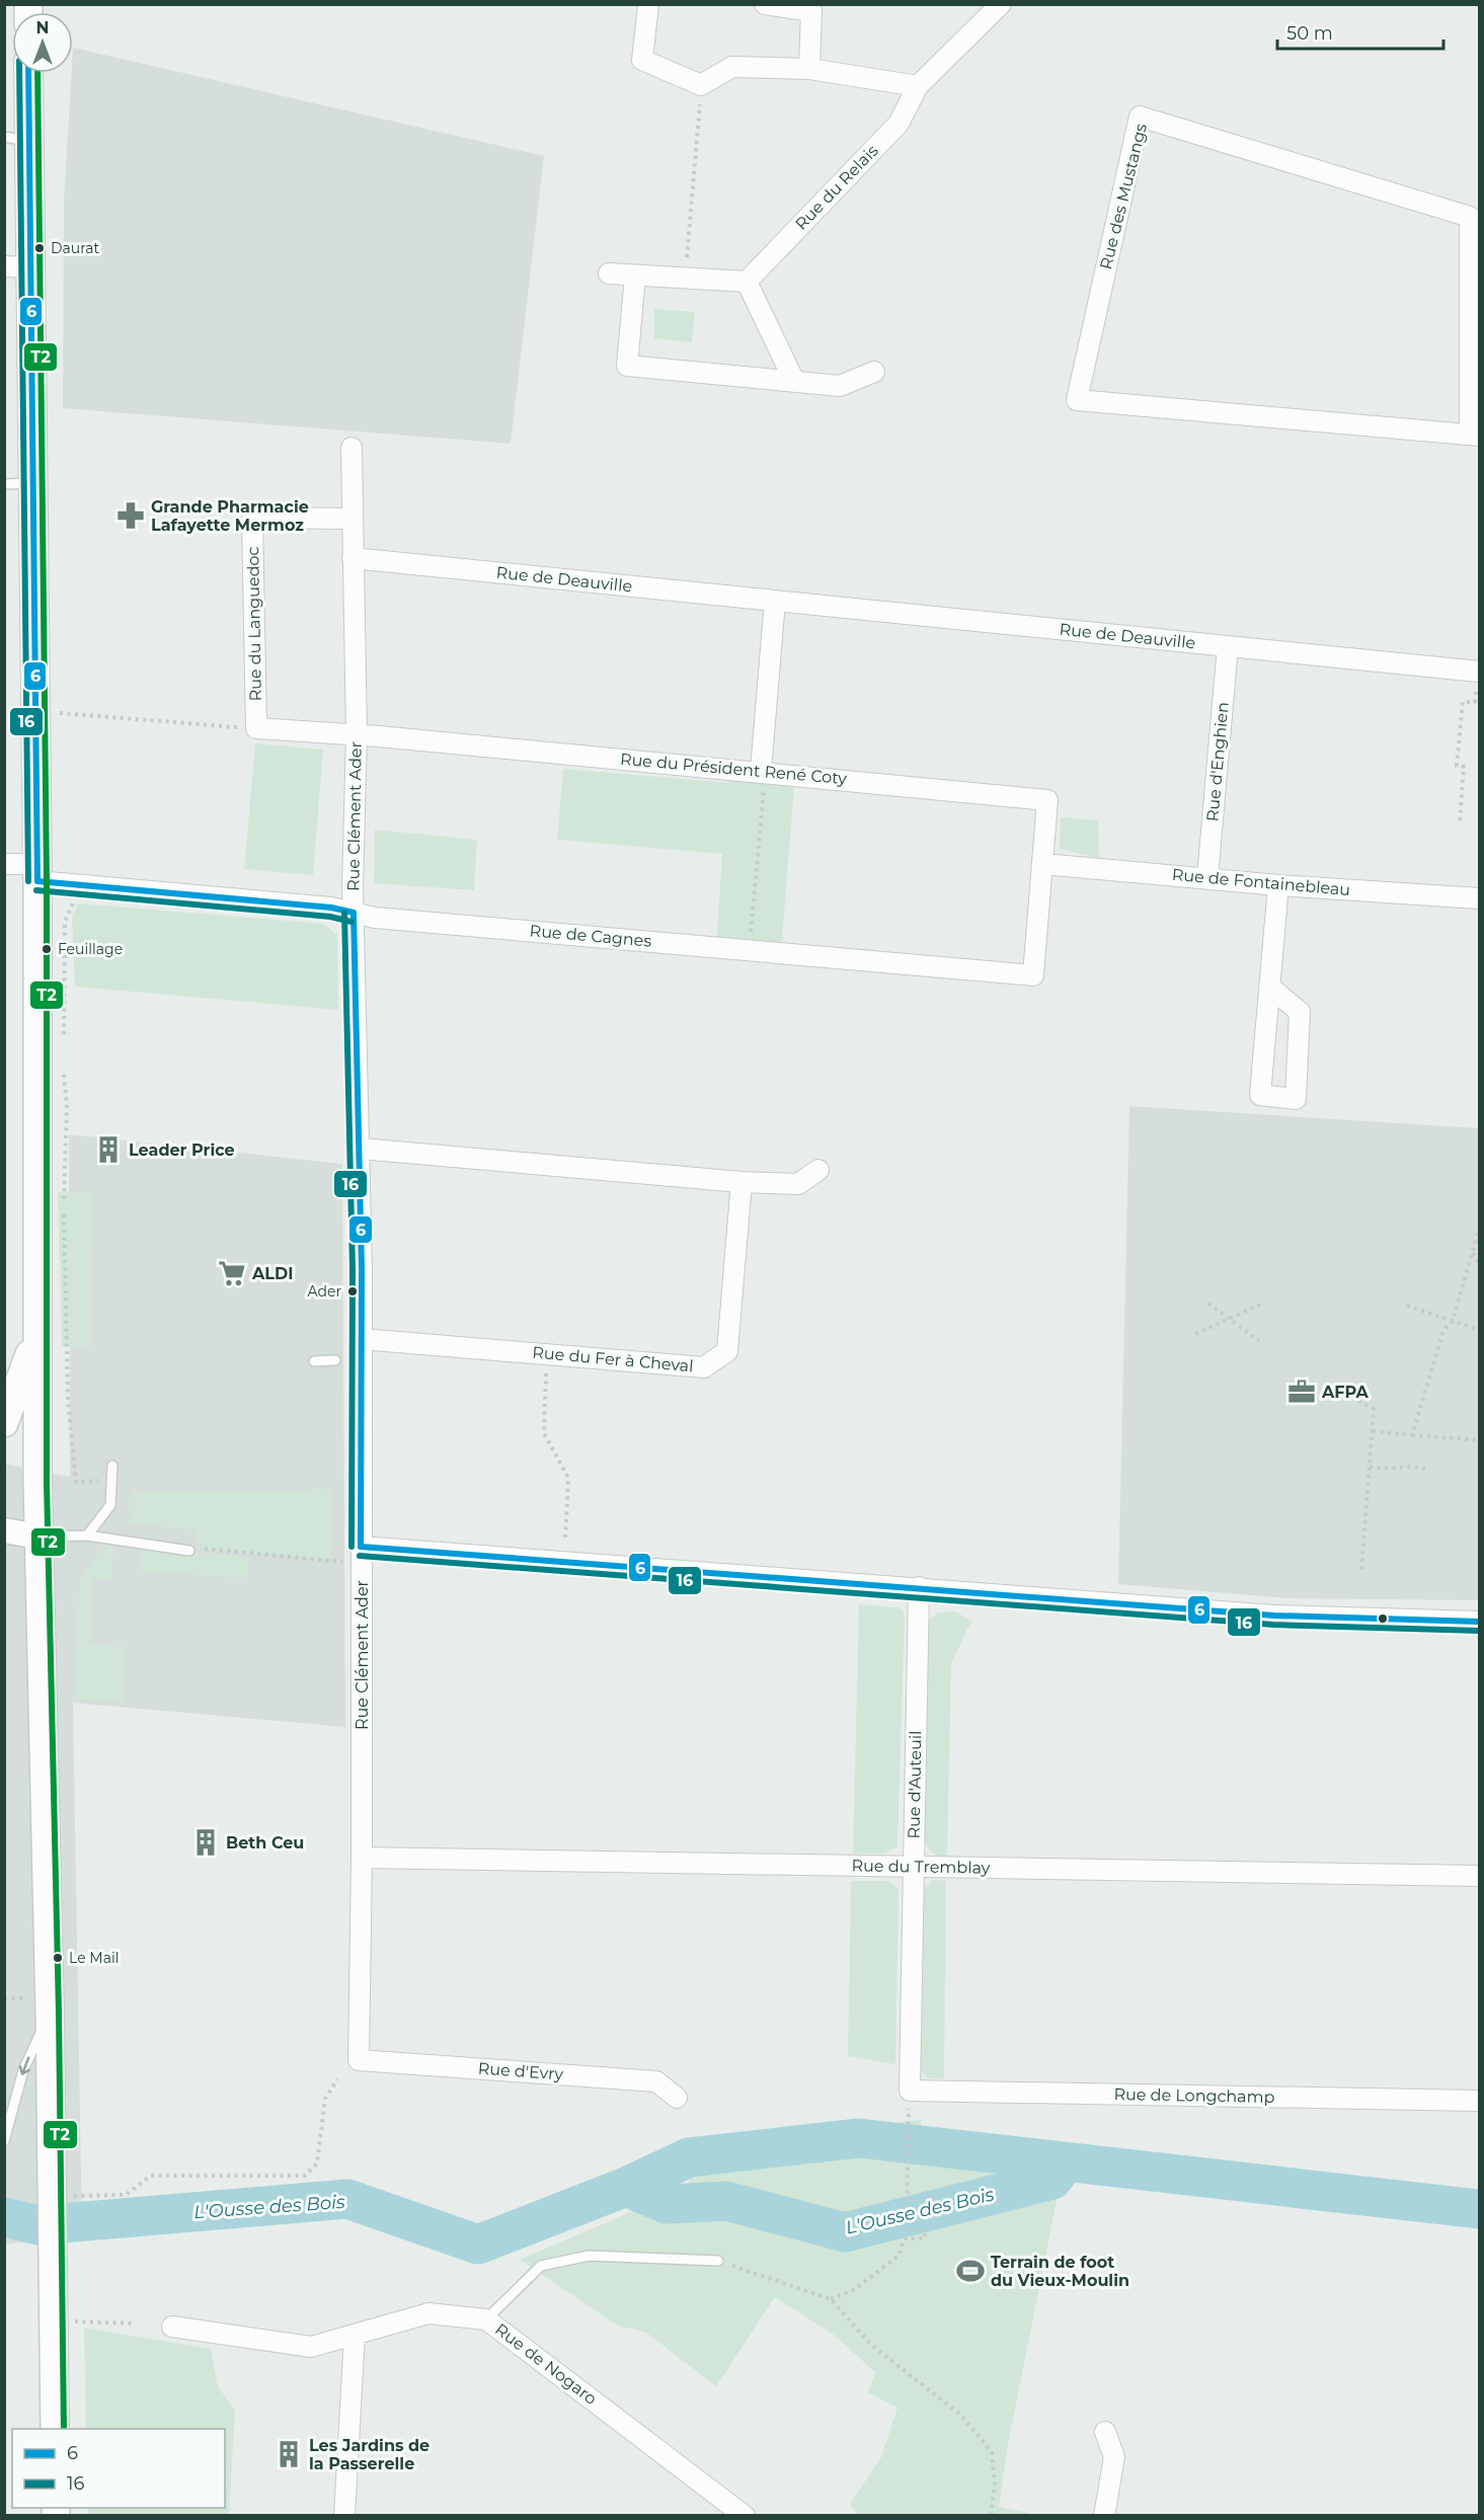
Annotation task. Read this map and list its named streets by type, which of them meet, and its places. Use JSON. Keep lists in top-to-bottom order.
{
  "streets": {
    "street": [
      "Rue du Relais",
      "Rue des Mustangs",
      "Rue de Deauville",
      "Rue du Languedoc",
      "Rue d'Enghien",
      "Rue du Président René Coty",
      "Rue Clément Ader",
      "Rue de Fontainebleau",
      "Rue de Cagnes",
      "Rue du Fer à Cheval",
      "Rue d'Auteuil",
      "Rue du Tremblay",
      "Rue d'Evry",
      "Rue de Longchamp",
      "Rue de Nogaro"
    ]
  },
  "crossings": [
    ["Rue de Deauville", "Rue d'Enghien"],
    ["Rue de Deauville", "Rue Clément Ader"],
    ["Rue du Languedoc", "Rue Clément Ader"],
    ["Rue d'Enghien", "Rue de Fontainebleau"],
    ["Rue du Président René Coty", "Rue Clément Ader"],
    ["Rue du Président René Coty", "Rue de Fontainebleau"],
    ["Rue du Président René Coty", "Rue de Cagnes"],
    ["Rue Clément Ader", "Rue de Cagnes"],
    ["Rue Clément Ader", "Rue du Fer à Cheval"],
    ["Rue Clément Ader", "Rue du Tremblay"],
    ["Rue Clément Ader", "Rue d'Evry"],
    ["Rue de Fontainebleau", "Rue de Cagnes"],
    ["Rue d'Auteuil", "Rue du Tremblay"],
    ["Rue d'Auteuil", "Rue de Longchamp"]
  ],
  "water": ["L'Ousse des Bois"],
  "places": {
    "other": [
      "Daurat",
      "Feuillage",
      "Ader",
      "Le Mail"
    ],
    "pharmacy": ["Grande Pharmacie Lafayette Mermoz"],
    "building": ["Leader Price", "Beth Ceu", "Les Jardins de la Passerelle"],
    "supermarket": ["ALDI"],
    "office": ["AFPA"],
    "sports": ["Terrain de foot du Vieux-Moulin"]
  },
  "lines": ["transit line 6", "transit line 16", "transit line T2"],
  "legend": ["6", "16"],
  "scale_bar": "50 m",
  "north": "top"
}
